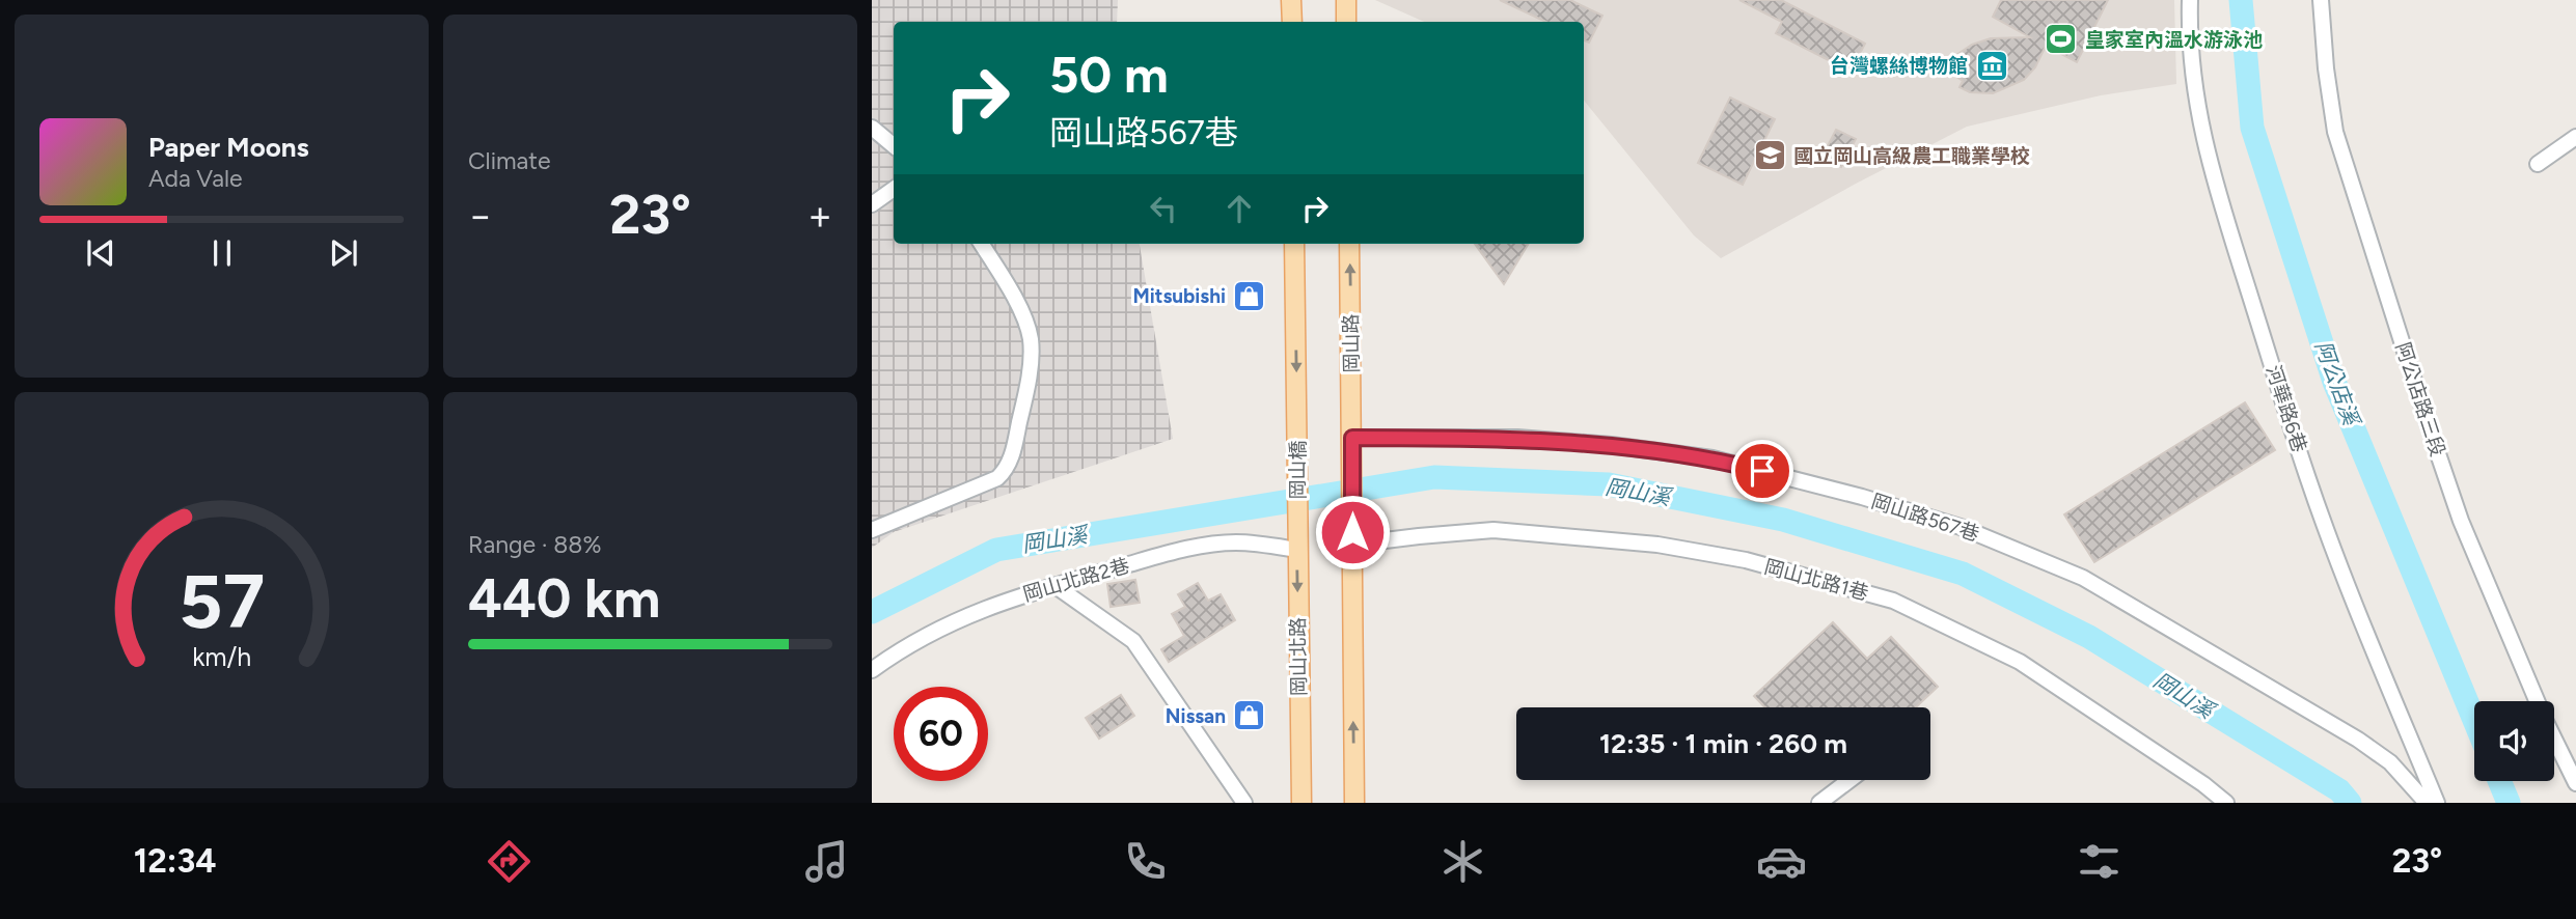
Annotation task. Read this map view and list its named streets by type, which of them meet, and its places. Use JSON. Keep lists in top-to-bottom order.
{
  "streets": {
    "main road": ["岡山路", "岡山橋", "岡山北路"],
    "street": [
      "阿公店路三段",
      "河華路6巷",
      "岡山路567巷",
      "岡山北路2巷",
      "岡山北路1巷"
    ]
  },
  "crossings": [
    ["岡山路", "岡山路567巷"],
    ["岡山橋", "岡山北路"],
    ["岡山北路2巷", "岡山北路"]
  ],
  "one_way": ["岡山路", "岡山橋"],
  "water": ["阿公店溪", "岡山溪"],
  "places": {
    "sports": ["皇家室內溫水游泳池"],
    "museum": ["台灣螺絲博物館"],
    "school or university": ["國立岡山高級農工職業學校"],
    "shop": ["Mitsubishi", "Nissan"]
  },
  "page": {
    "tile": [
      "Climate",
      ["Range · 88%", "440 km"]
    ],
    "turn": ["50 m", "岡山路567巷"],
    "song": ["Paper Moons", "Ada Vale"],
    "heat": ["−", "23°", "+"],
    "limit": "60",
    "trip": "12:35 · 1 min · 260 m",
    "tabs": ["12:34", "23°"],
    "gauge": ["57", "km/h"]
  }
}
